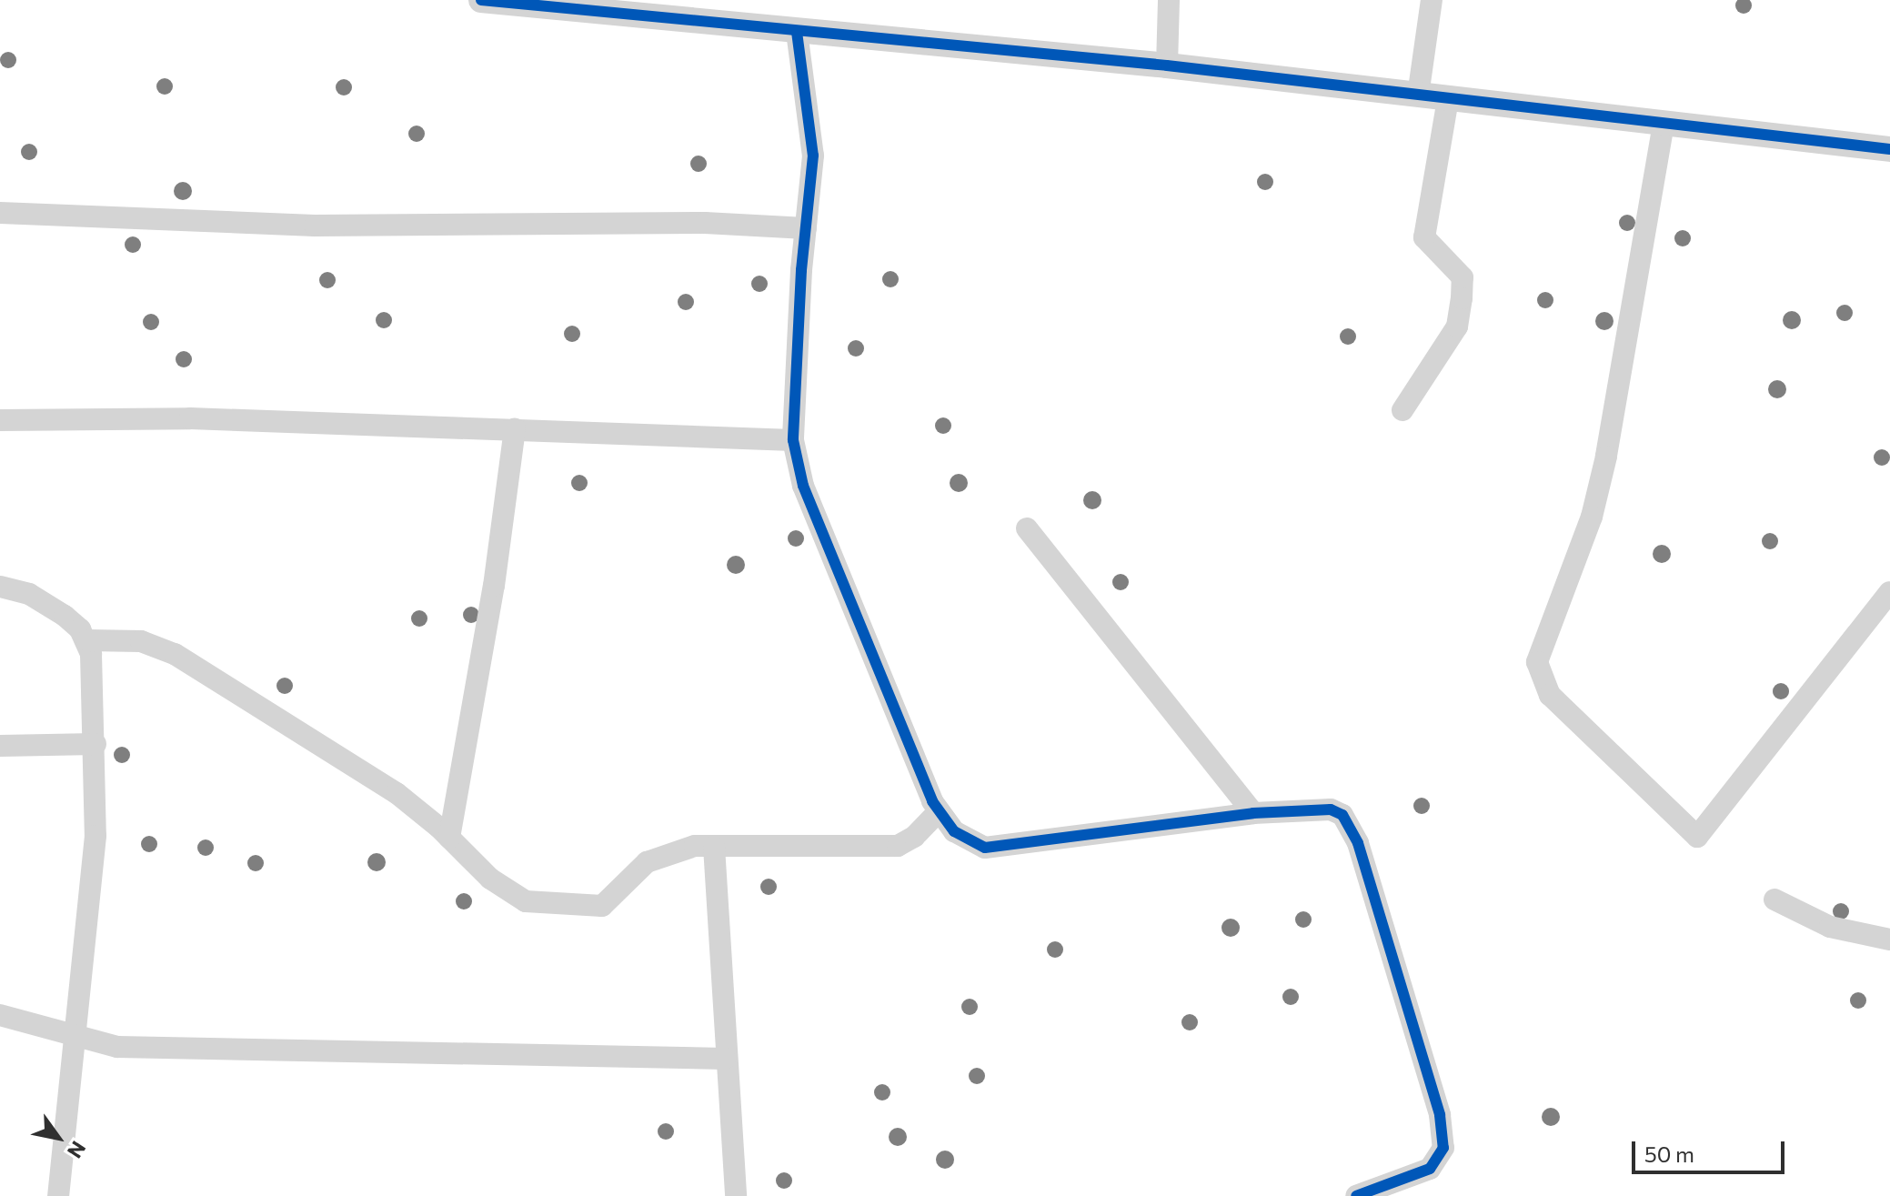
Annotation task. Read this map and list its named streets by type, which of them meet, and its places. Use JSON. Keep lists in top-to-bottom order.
{
  "scale_bar": "50 m",
  "north": "bottom right"
}
